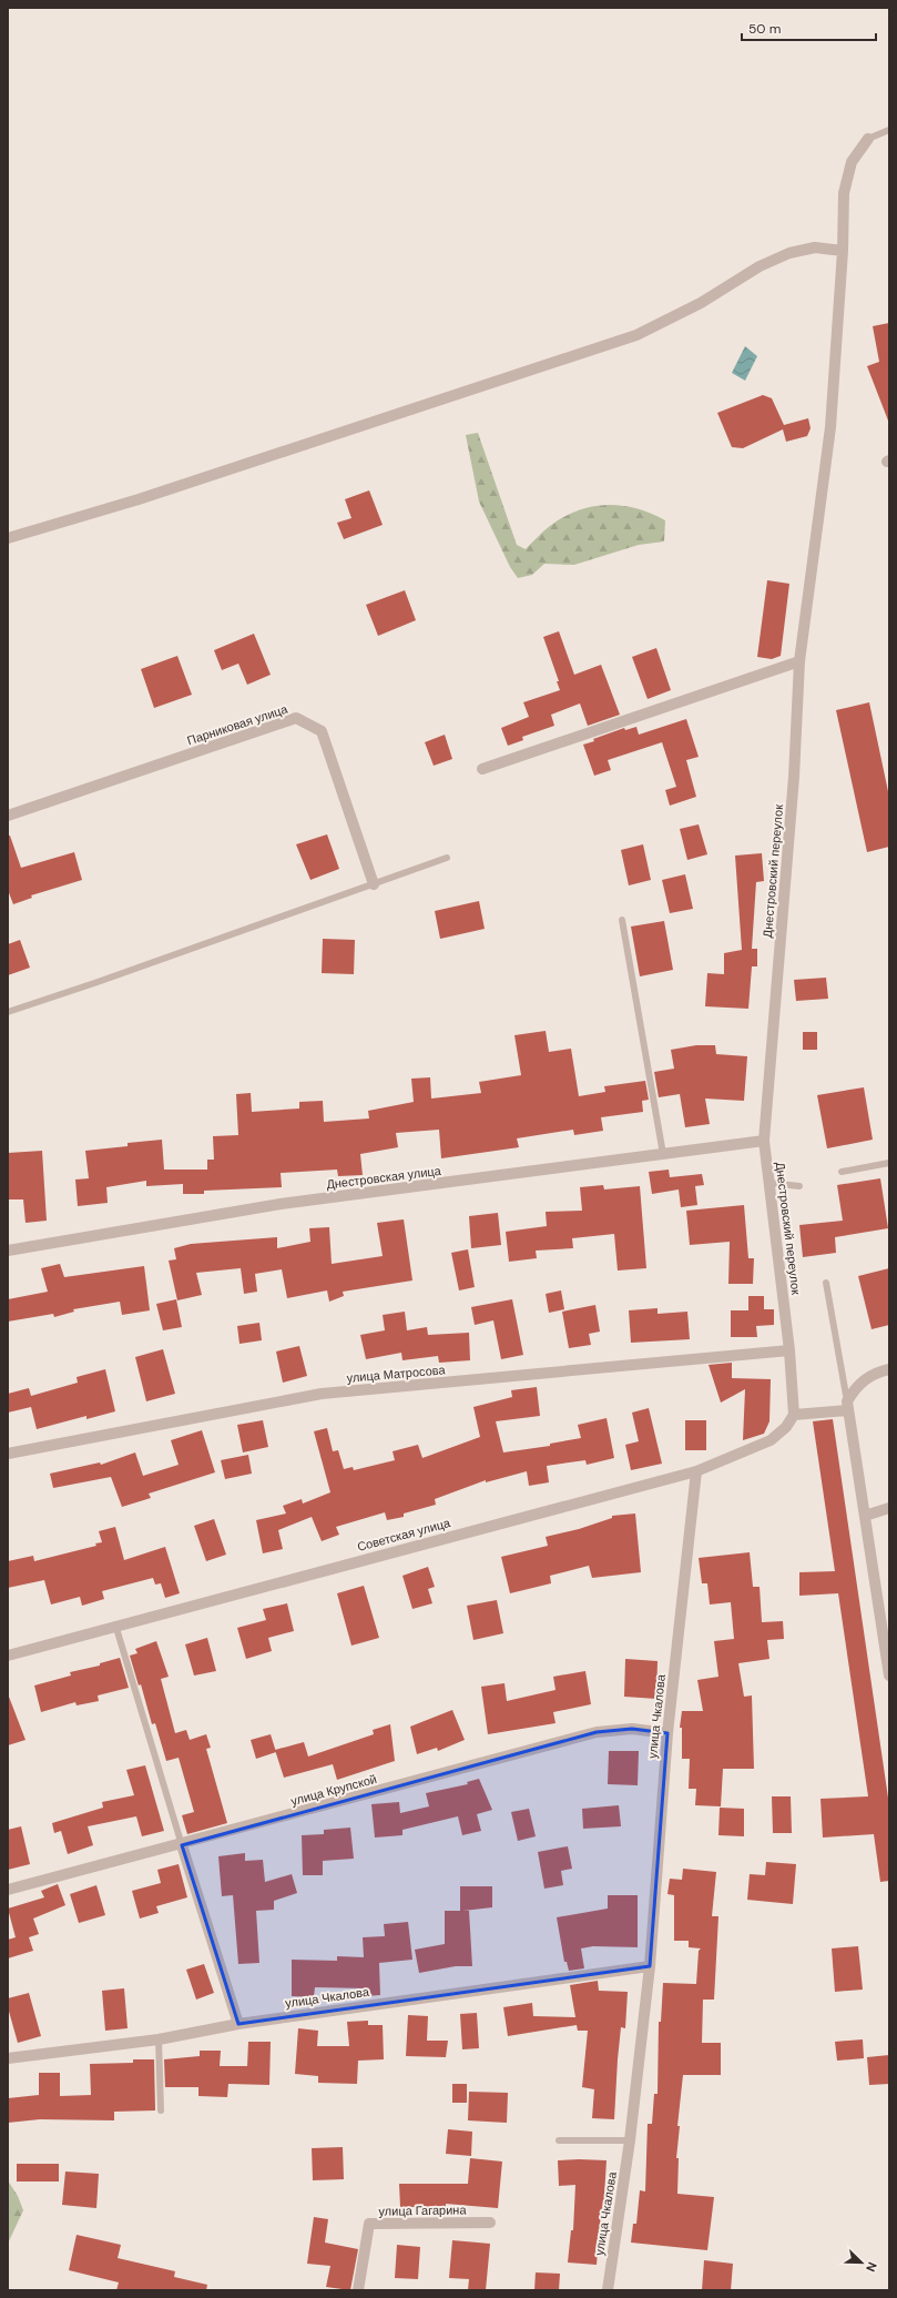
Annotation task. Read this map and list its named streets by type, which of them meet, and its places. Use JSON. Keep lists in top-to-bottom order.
{
  "streets": {
    "street": [
      "Парниковая улица",
      "Днестровский переулок",
      "Днестровская улица",
      "улица Матросова",
      "Советская улица",
      "улица Чкалова",
      "улица Крупской",
      "улица Гагарина"
    ]
  },
  "crossings": [
    ["Днестровский переулок", "Днестровская улица"],
    ["Днестровский переулок", "улица Матросова"],
    ["Днестровский переулок", "Советская улица"],
    ["Советская улица", "улица Чкалова"],
    ["улица Чкалова", "улица Крупской"]
  ],
  "scale_bar": "50 m",
  "north": "bottom right"
}
